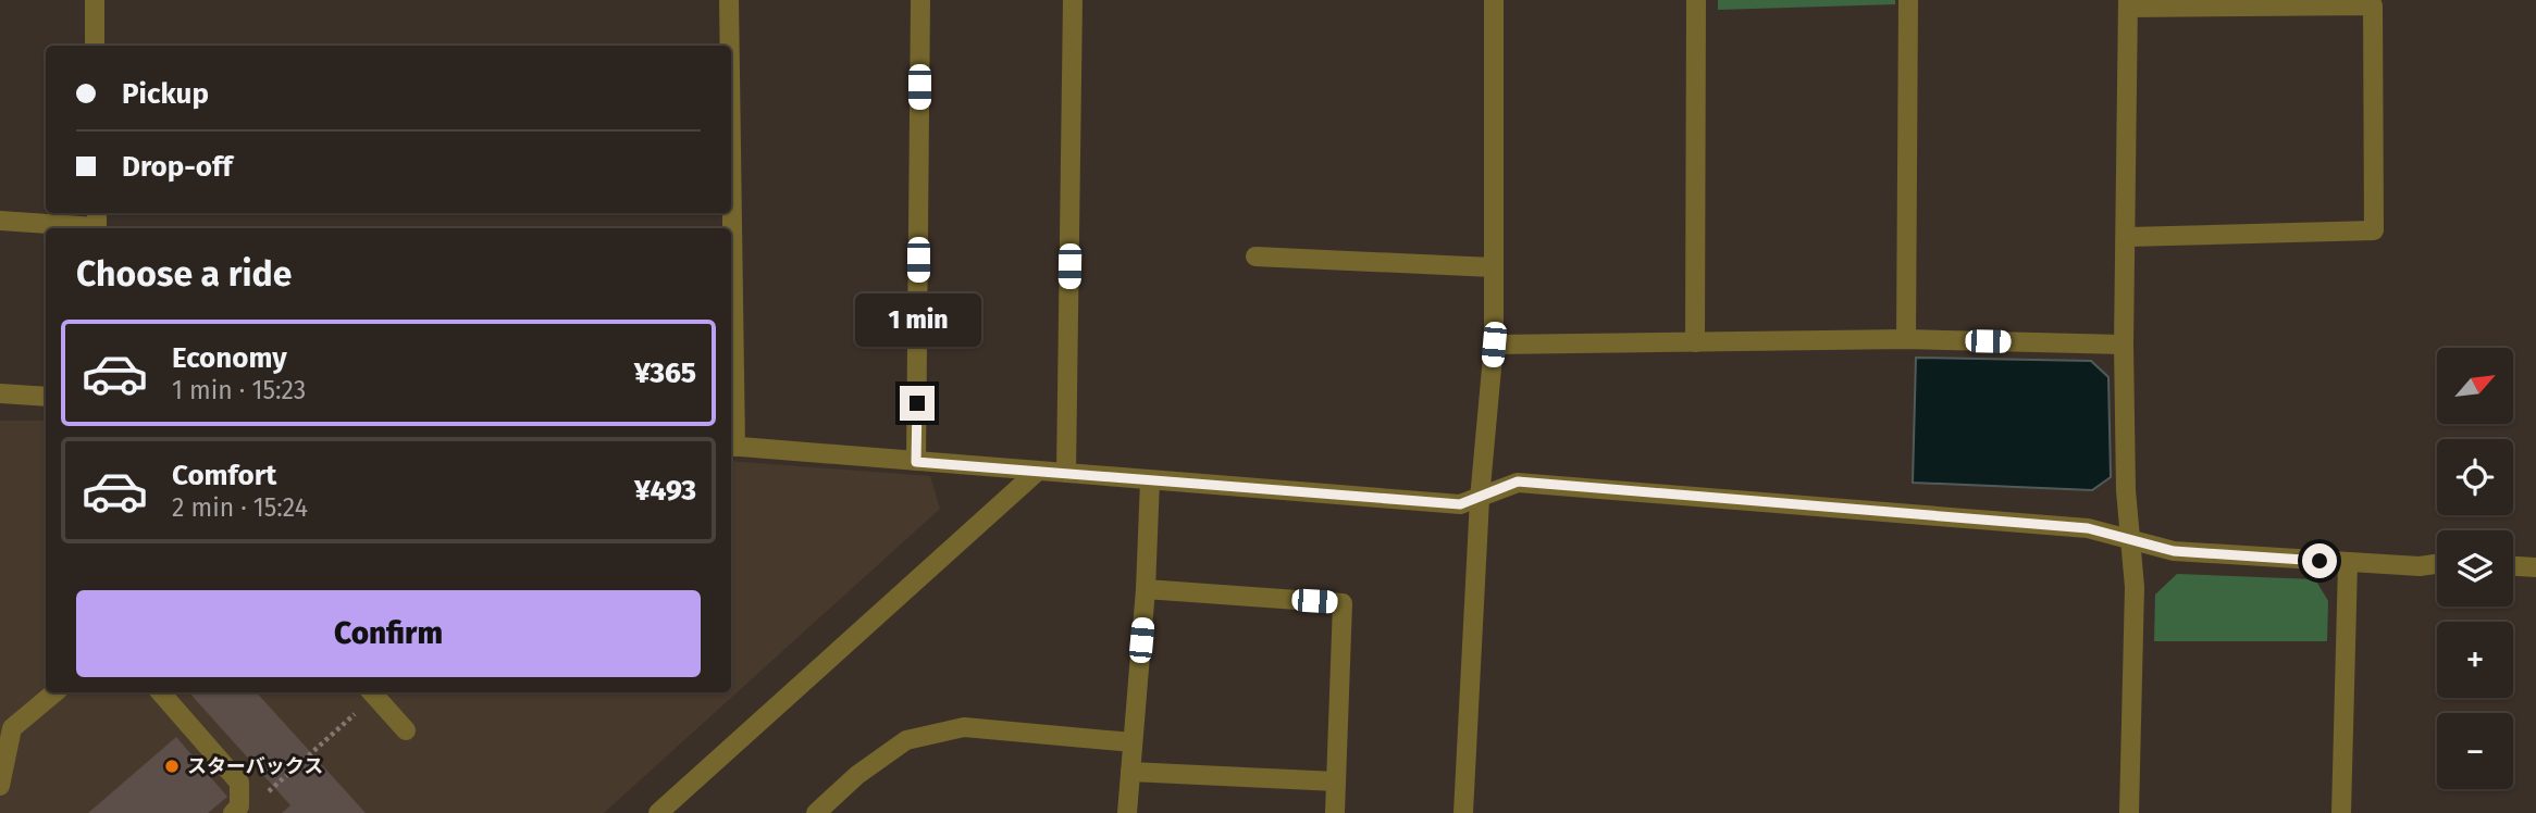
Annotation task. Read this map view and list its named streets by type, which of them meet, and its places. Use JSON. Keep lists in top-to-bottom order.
{
  "places": ["スターバックス"],
  "north": "top right",
  "page": {
    "banner": ["Pickup", "Drop-off"],
    "heading": "Choose a ride",
    "bubble": "1 min",
    "list": [
      {
        "name": "Economy",
        "note": "1 min · 15:23",
        "value": "¥365"
      },
      {
        "name": "Comfort",
        "note": "2 min · 15:24",
        "value": "¥493"
      }
    ],
    "map_buttons": ["+", "−"],
    "buttons": "Confirm"
  }
}
